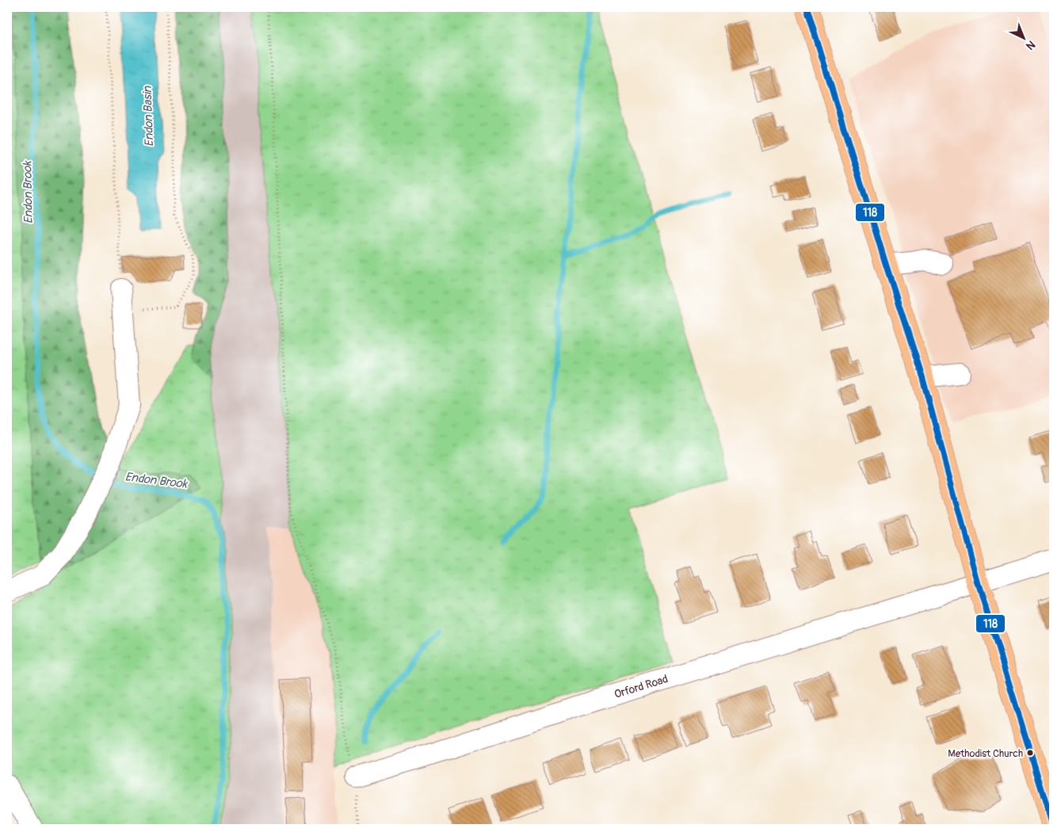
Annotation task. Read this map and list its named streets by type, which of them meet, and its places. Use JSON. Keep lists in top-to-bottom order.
{
  "streets": {
    "street": ["Orford Road"]
  },
  "water": ["Endon Basin", "Endon Brook"],
  "places": ["Methodist Church"],
  "lines": ["transit line 118"],
  "north": "bottom right"
}
